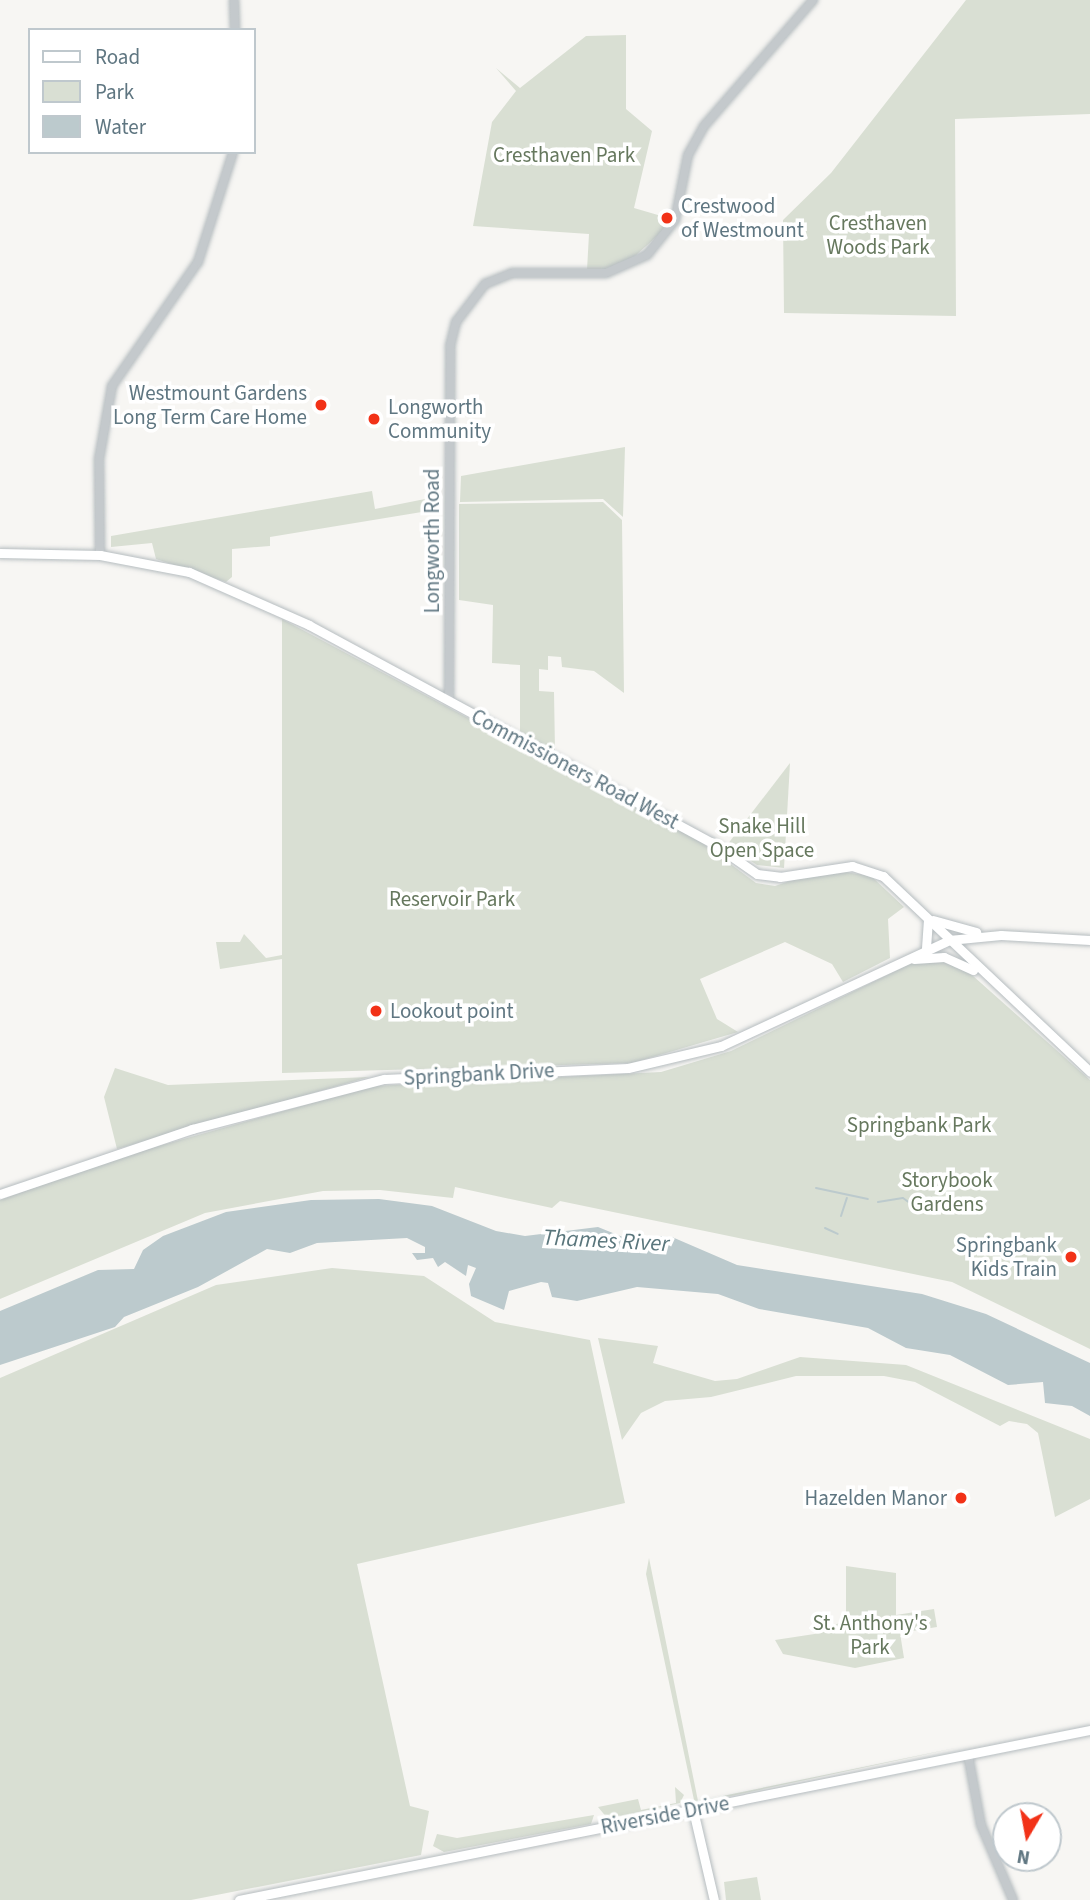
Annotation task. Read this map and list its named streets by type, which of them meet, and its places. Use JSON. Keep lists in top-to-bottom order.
{
  "streets": {
    "main road": ["Commissioners Road West", "Springbank Drive", "Riverside Drive"],
    "street": ["Longworth Road"]
  },
  "crossings": [
    ["Longworth Road", "Commissioners Road West"],
    ["Commissioners Road West", "Springbank Drive"]
  ],
  "water": ["Thames River"],
  "parks": [
    "Cresthaven Park",
    "Cresthaven Woods Park",
    "Snake Hill Open Space",
    "Reservoir Park",
    "Springbank Park",
    "Storybook Gardens",
    "St. Anthony's Park"
  ],
  "places": [
    "Crestwood of Westmount",
    "Westmount Gardens Long Term Care Home",
    "Longworth Community",
    "Lookout point",
    "Springbank Kids Train",
    "Hazelden Manor"
  ],
  "legend": ["Road", "Park", "Water"],
  "north": "bottom"
}
